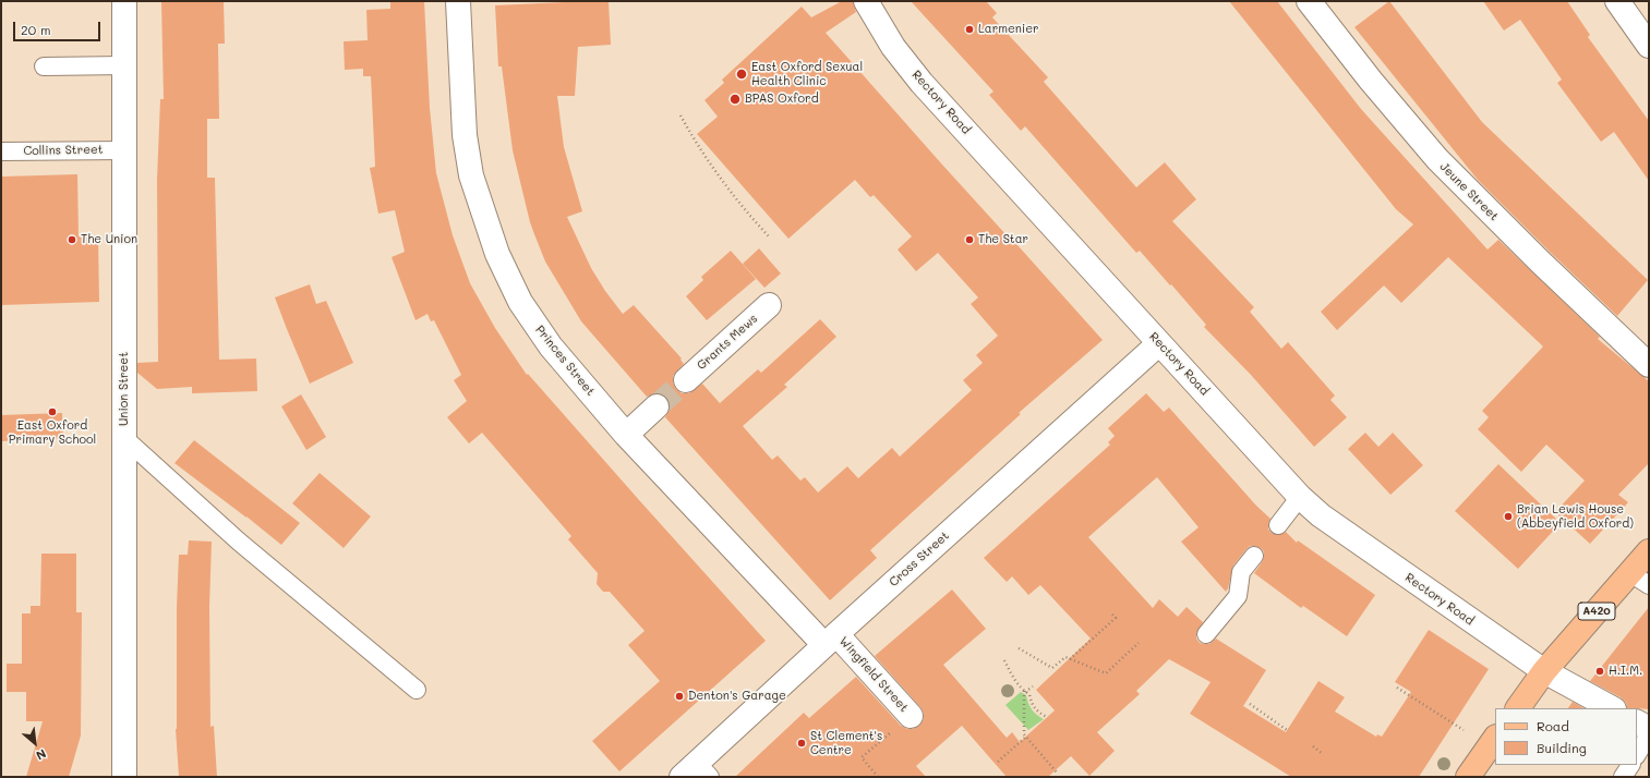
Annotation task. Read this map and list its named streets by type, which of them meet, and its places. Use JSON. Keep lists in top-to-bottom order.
{
  "streets": {
    "main road": ["A420"],
    "street": [
      "Rectory Road",
      "Jeune Street",
      "Grants Mews",
      "Princes Street",
      "Union Street",
      "Cross Street",
      "Wingfield Street"
    ],
    "lane": ["Collins Street"]
  },
  "crossings": [
    ["Rectory Road", "Cross Street"],
    ["Rectory Road", "A420"],
    ["Collins Street", "Union Street"],
    ["Princes Street", "Cross Street"],
    ["Princes Street", "Wingfield Street"],
    ["Cross Street", "Wingfield Street"]
  ],
  "places": [
    "Larmenier",
    "East Oxford Sexual Health Clinic",
    "BPAS Oxford",
    "The Union",
    "The Star",
    "East Oxford Primary School",
    "Brian Lewis House (Abbeyfield Oxford)",
    "H.I.M.",
    "Denton's Garage",
    "St Clement's Centre"
  ],
  "legend": ["Road", "Building"],
  "scale_bar": "20 m",
  "north": "bottom right"
}
